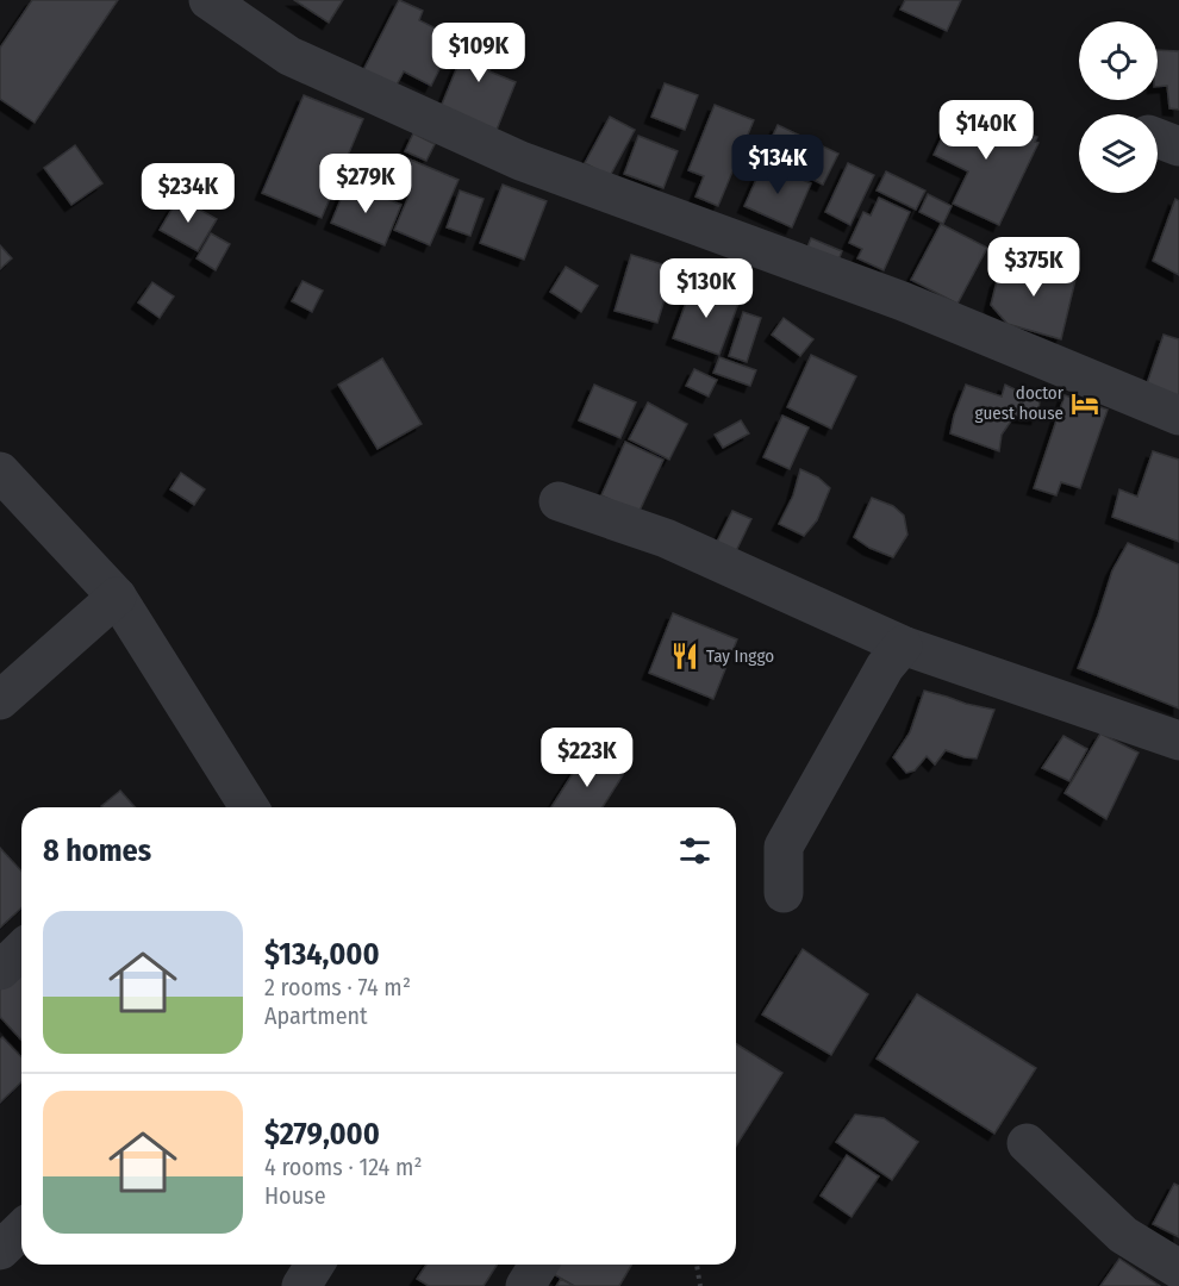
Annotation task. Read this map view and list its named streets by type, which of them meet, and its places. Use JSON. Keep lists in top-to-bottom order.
{
  "places": {
    "hotel": ["doctor guest house"],
    "restaurant": ["Tay Inggo"]
  },
  "page": {
    "price": [
      "$109K",
      "$140K",
      "$134K",
      "$279K",
      "$234K",
      "$375K",
      "$130K",
      "$223K"
    ],
    "heading": "8 homes",
    "list": [
      {
        "name": "$134,000",
        "note": "2 rooms · 74 m² · Apartment"
      },
      {
        "name": "$279,000",
        "note": "4 rooms · 124 m² · House"
      }
    ]
  }
}
